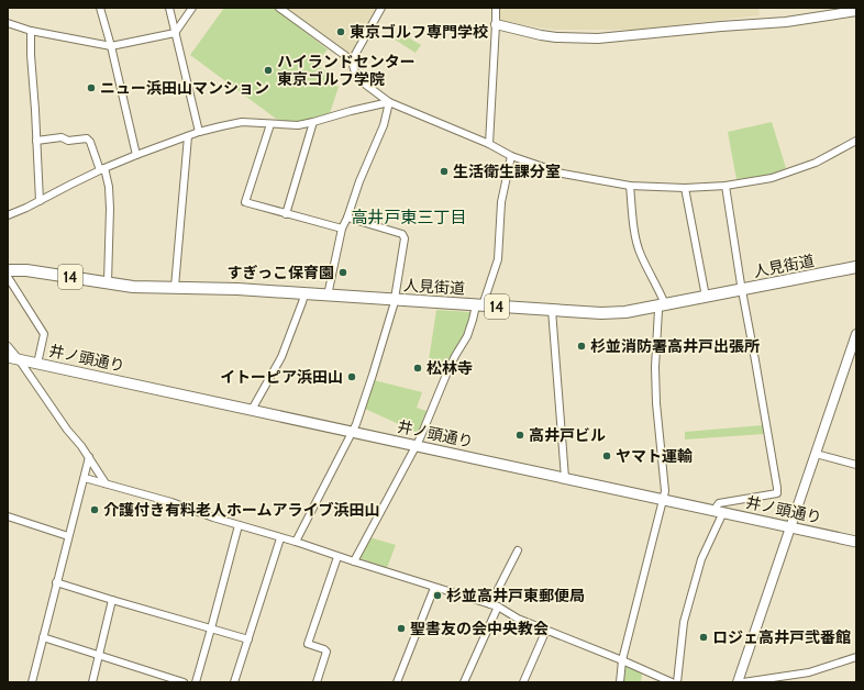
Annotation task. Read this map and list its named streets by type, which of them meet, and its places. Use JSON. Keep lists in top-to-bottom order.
{
  "streets": {
    "main road": ["人見街道", "14", "井ノ頭通り"]
  },
  "districts": ["高井戸東三丁目"],
  "places": [
    "東京ゴルフ専門学校",
    "ハイランドセンター 東京ゴルフ学院",
    "ニュー浜田山マンション",
    "生活衛生課分室",
    "すぎっこ保育園",
    "杉並消防署高井戸出張所",
    "松林寺",
    "イトーピア浜田山",
    "高井戸ビル",
    "ヤマト運輸",
    "介護付き有料老人ホームアライブ浜田山",
    "杉並高井戸東郵便局",
    "聖書友の会中央教会",
    "ロジェ高井戸弐番館"
  ]
}
